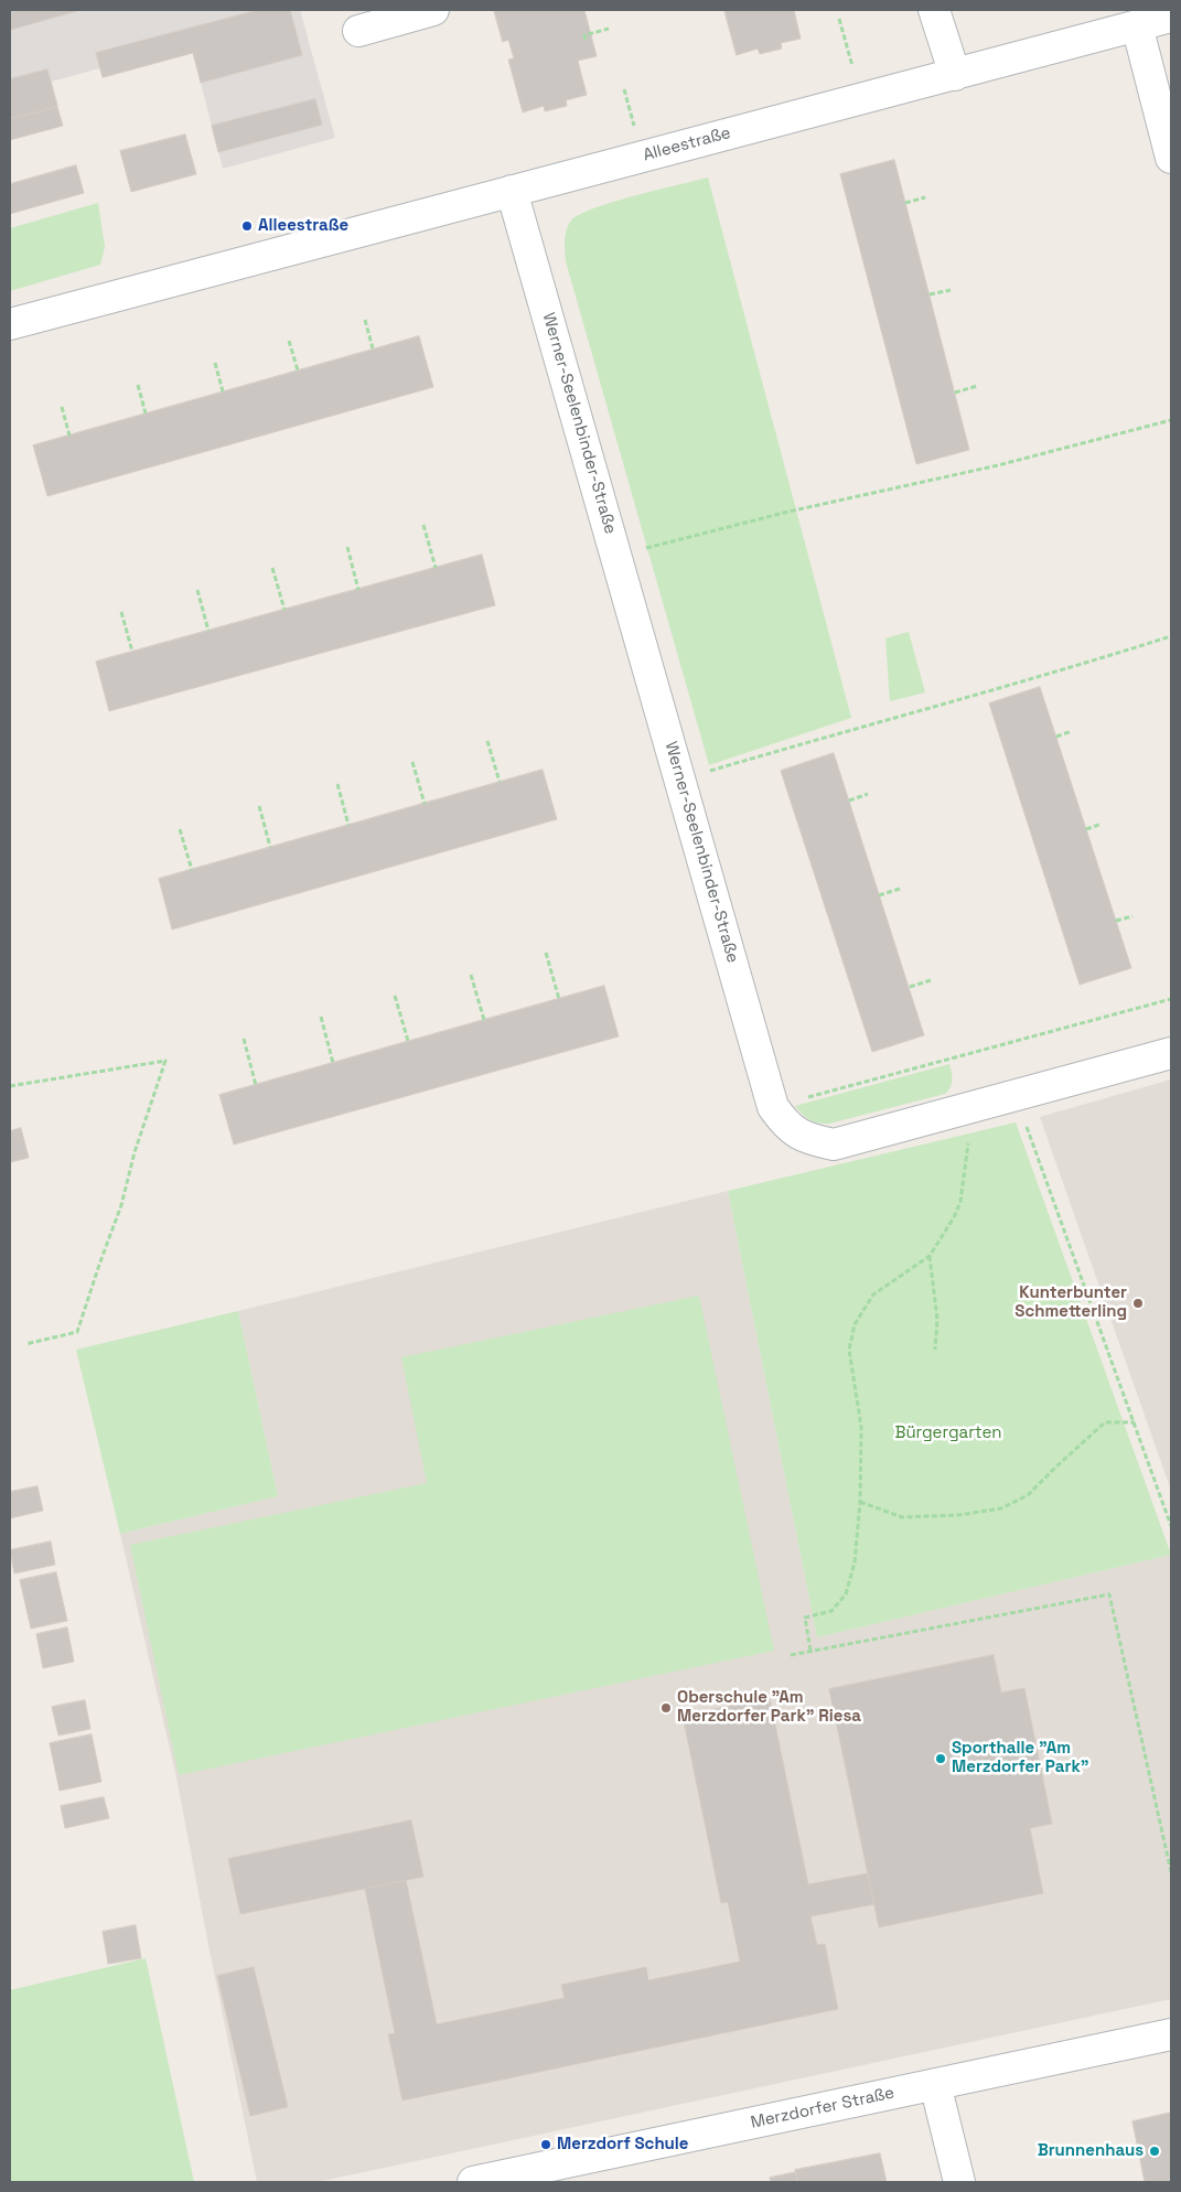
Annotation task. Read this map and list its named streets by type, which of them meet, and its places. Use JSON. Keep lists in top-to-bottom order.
{
  "streets": {
    "street": ["Alleestraße", "Werner-Seelenbinder-Straße", "Merzdorfer Straße"]
  },
  "crossings": [
    ["Alleestraße", "Werner-Seelenbinder-Straße"]
  ],
  "parks": ["Bürgergarten"],
  "places": [
    "Alleestraße",
    "Kunterbunter Schmetterling",
    "Oberschule \"Am Merzdorfer Park\" Riesa",
    "Sporthalle \"Am Merzdorfer Park\"",
    "Merzdorf Schule",
    "Brunnenhaus"
  ]
}
